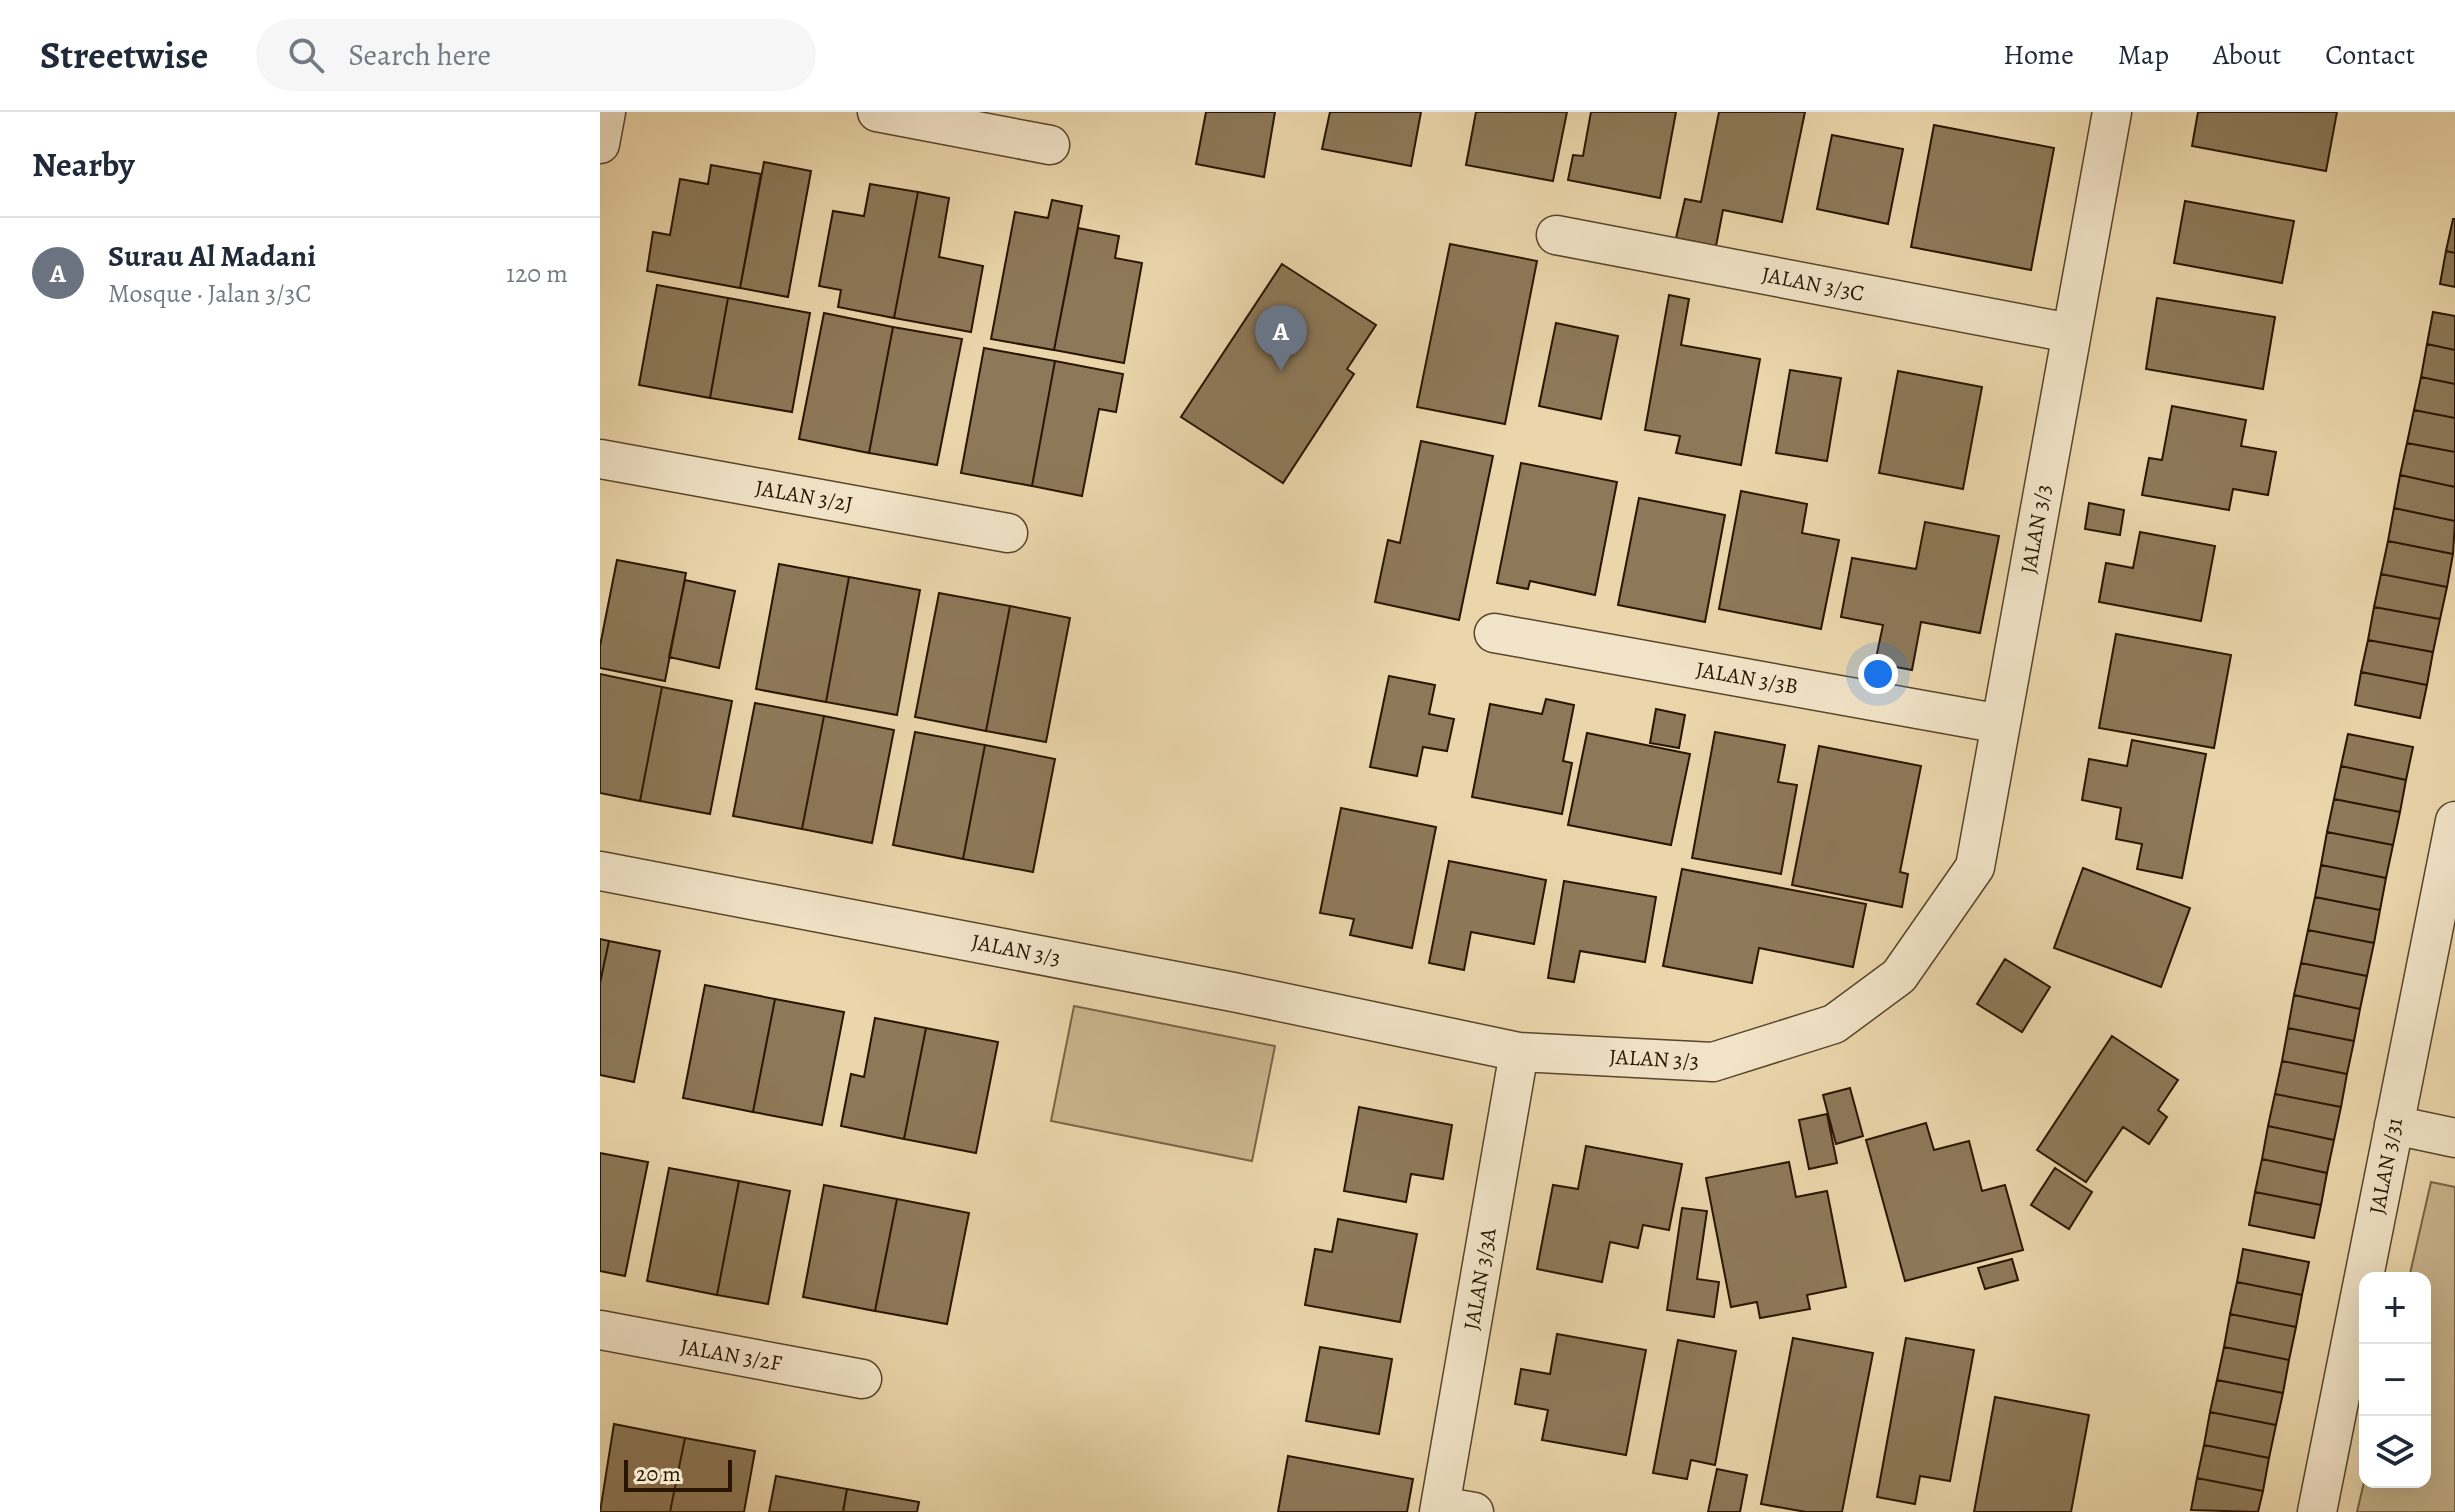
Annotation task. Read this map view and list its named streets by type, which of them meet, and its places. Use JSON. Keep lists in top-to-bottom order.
{
  "streets": {
    "street": [
      "JALAN 3/3C",
      "JALAN 3/2J",
      "JALAN 3/3",
      "JALAN 3/3B",
      "JALAN 3/31",
      "JALAN 3/3A",
      "JALAN 3/2F"
    ]
  },
  "crossings": [
    ["JALAN 3/3C", "JALAN 3/3"],
    ["JALAN 3/3", "JALAN 3/3B"],
    ["JALAN 3/3", "JALAN 3/3A"]
  ],
  "scale_bar": "20 m",
  "page": {
    "header": "Streetwise",
    "search": "Search here",
    "nav": [
      "Home",
      "Map",
      "About",
      "Contact"
    ],
    "heading": "Nearby",
    "list": [
      {
        "mark": "A",
        "name": "Surau Al Madani",
        "note": "Mosque · Jalan 3/3C",
        "value": "120 m"
      }
    ],
    "pins": "A",
    "map_buttons": ["+", "−"],
    "scale": "20 m"
  }
}
